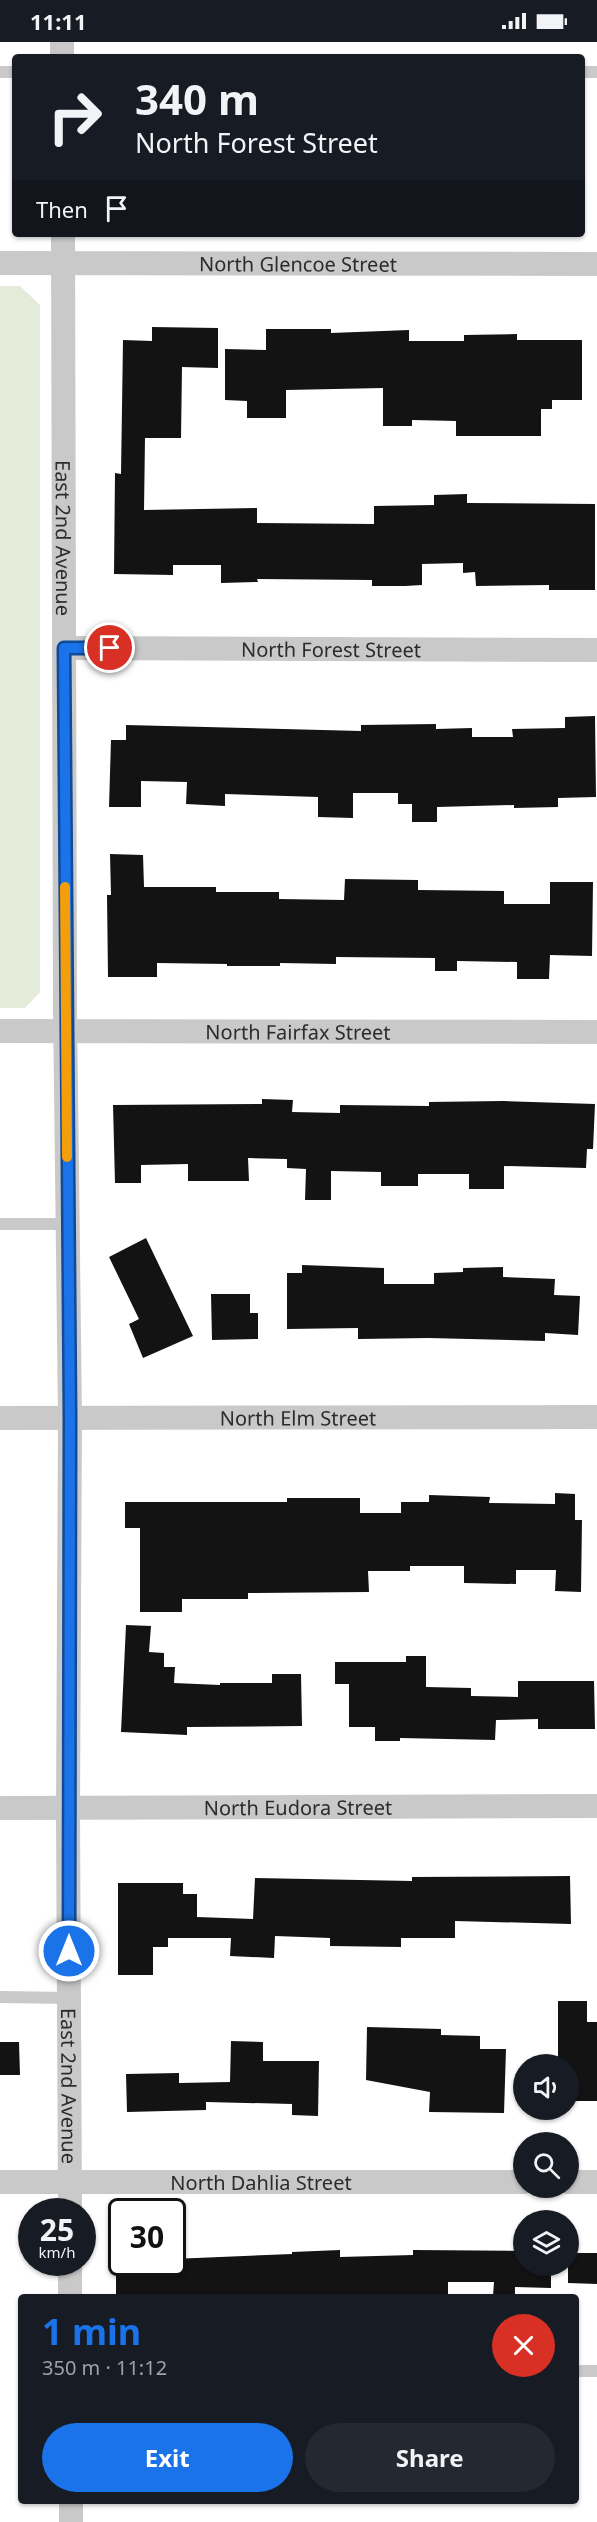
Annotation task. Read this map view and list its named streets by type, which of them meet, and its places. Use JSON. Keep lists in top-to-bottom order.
{
  "streets": {
    "street": [
      "North Glencoe Street",
      "East 2nd Avenue",
      "North Forest Street",
      "North Fairfax Street",
      "North Elm Street",
      "North Eudora Street",
      "North Dahlia Street"
    ]
  },
  "crossings": [
    ["North Glencoe Street", "East 2nd Avenue"],
    ["East 2nd Avenue", "North Forest Street"],
    ["East 2nd Avenue", "North Fairfax Street"],
    ["East 2nd Avenue", "North Elm Street"],
    ["East 2nd Avenue", "North Eudora Street"],
    ["East 2nd Avenue", "North Dahlia Street"]
  ],
  "page": {
    "status": "11:11",
    "turn": ["340 m", "North Forest Street"],
    "then": "Then",
    "speed": "25 km/h",
    "limit": "30",
    "heading": ["1 min", "350 m · 11:12"],
    "buttons": ["Exit", "Share"]
  }
}
